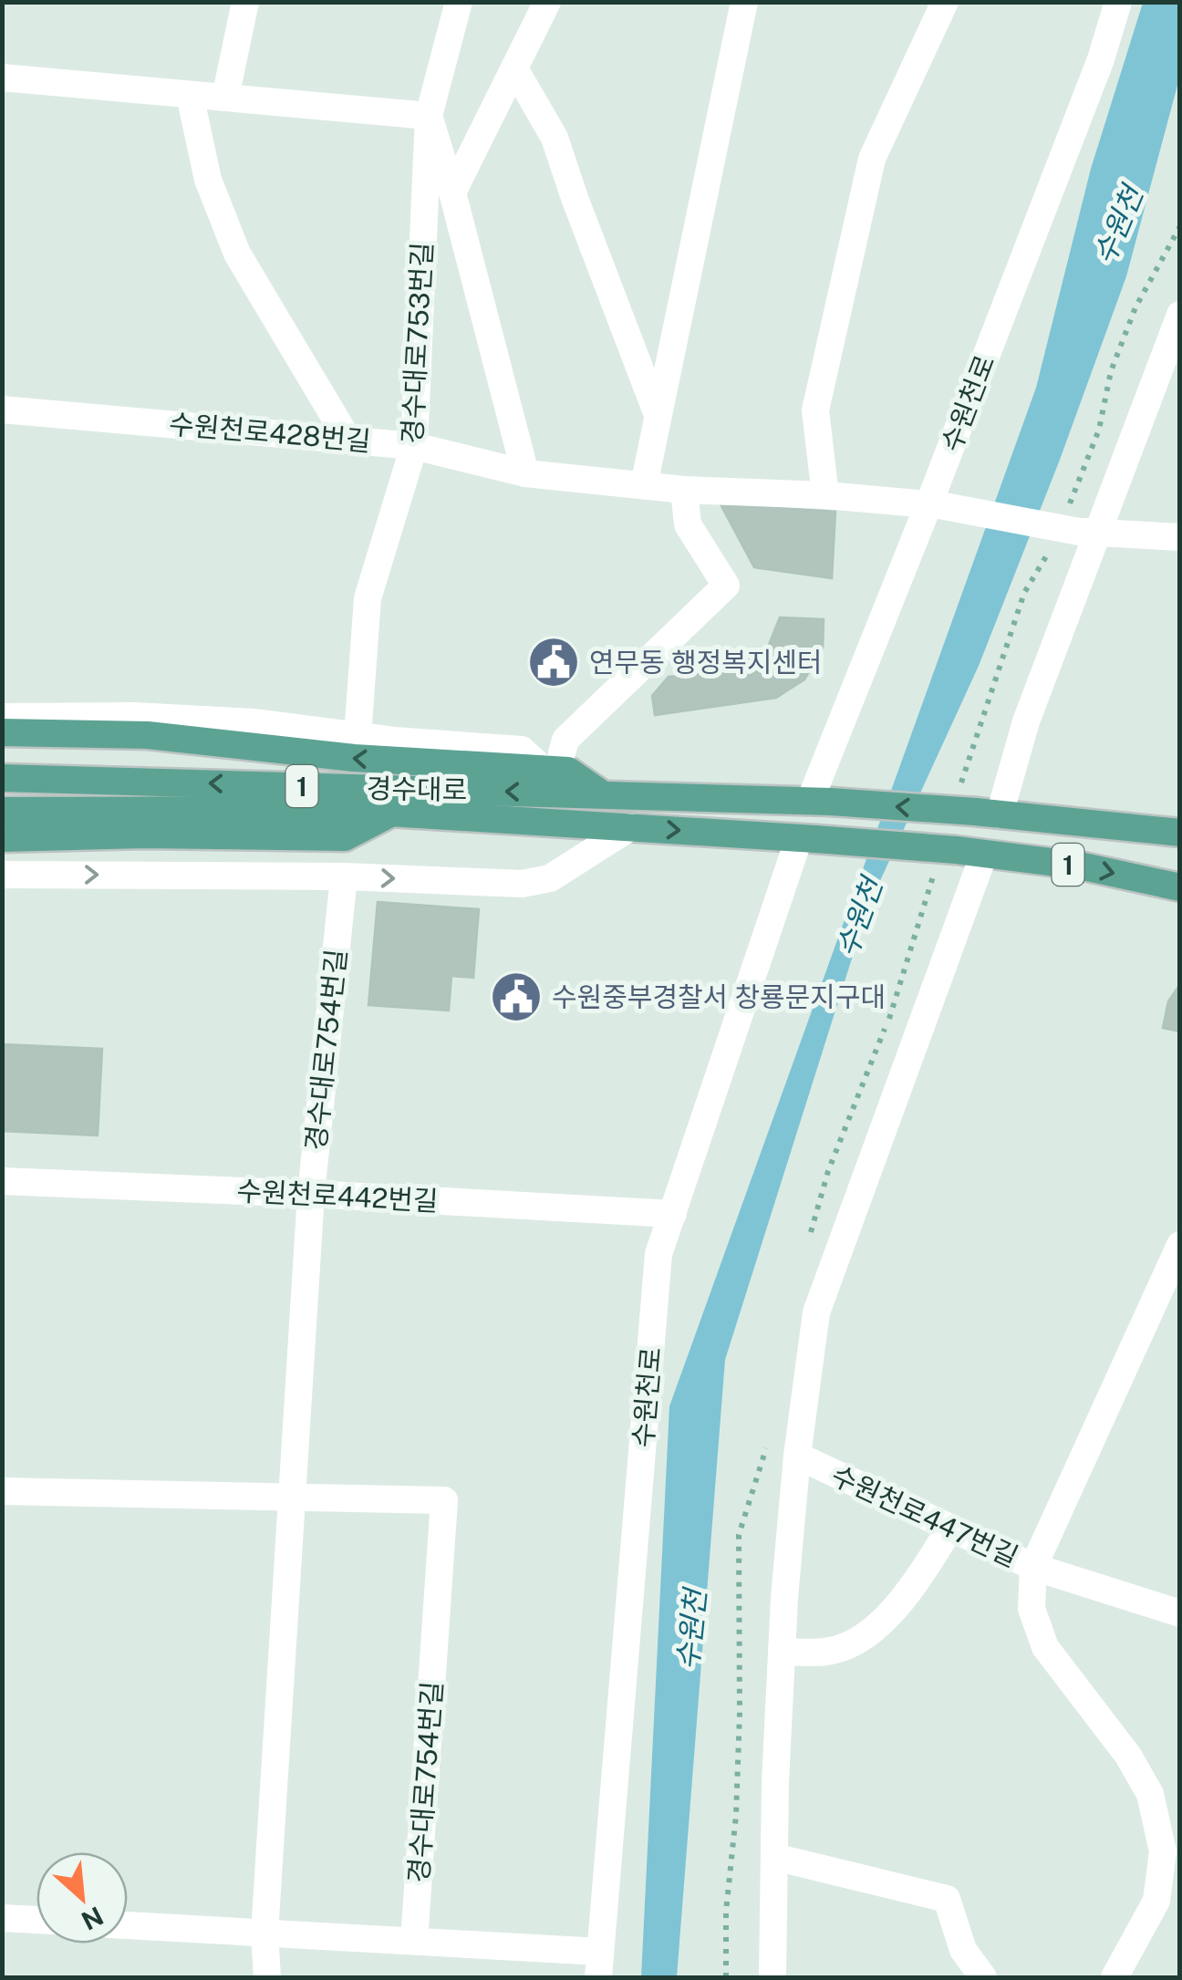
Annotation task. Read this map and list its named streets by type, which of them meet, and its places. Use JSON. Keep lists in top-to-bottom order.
{
  "streets": {
    "main road": ["1", "경수대로"],
    "street": [
      "경수대로753번길",
      "수원천로",
      "수원천로428번길",
      "경수대로754번길",
      "수원천로442번길",
      "수원천로447번길"
    ]
  },
  "crossings": [
    ["경수대로753번길", "수원천로428번길"],
    ["수원천로", "수원천로428번길"],
    ["수원천로", "1"],
    ["수원천로", "경수대로"],
    ["수원천로", "수원천로442번길"],
    ["1", "경수대로"],
    ["경수대로754번길", "수원천로442번길"]
  ],
  "water": ["수원천"],
  "places": {
    "public building": ["연무동 행정복지센터", "수원중부경찰서 창룡문지구대"]
  },
  "north": "bottom right"
}
